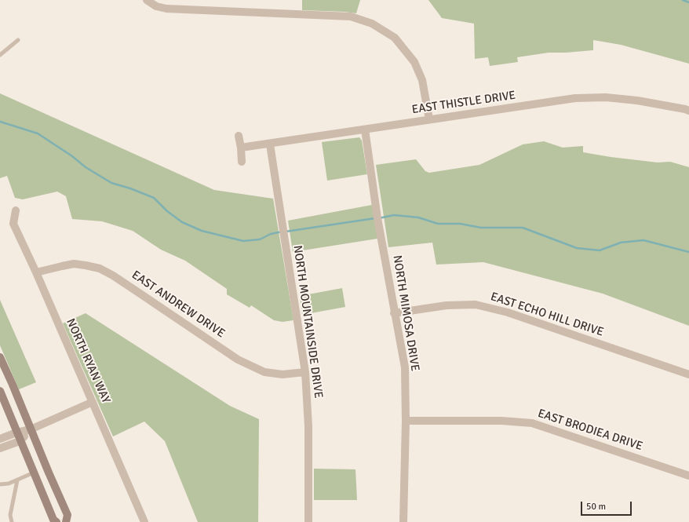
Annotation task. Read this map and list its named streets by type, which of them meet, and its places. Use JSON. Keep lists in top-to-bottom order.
{
  "streets": {
    "street": [
      "EAST THISTLE DRIVE",
      "EAST ANDREW DRIVE",
      "NORTH MIMOSA DRIVE",
      "EAST ECHO HILL DRIVE",
      "NORTH MOUNTAINSIDE DRIVE",
      "NORTH RYAN WAY",
      "EAST BRODIEA DRIVE"
    ]
  },
  "crossings": [
    ["EAST THISTLE DRIVE", "NORTH MIMOSA DRIVE"],
    ["EAST THISTLE DRIVE", "NORTH MOUNTAINSIDE DRIVE"],
    ["EAST ANDREW DRIVE", "NORTH MOUNTAINSIDE DRIVE"],
    ["EAST ANDREW DRIVE", "NORTH RYAN WAY"],
    ["NORTH MIMOSA DRIVE", "EAST ECHO HILL DRIVE"],
    ["NORTH MIMOSA DRIVE", "EAST BRODIEA DRIVE"]
  ],
  "scale_bar": "50 m"
}
